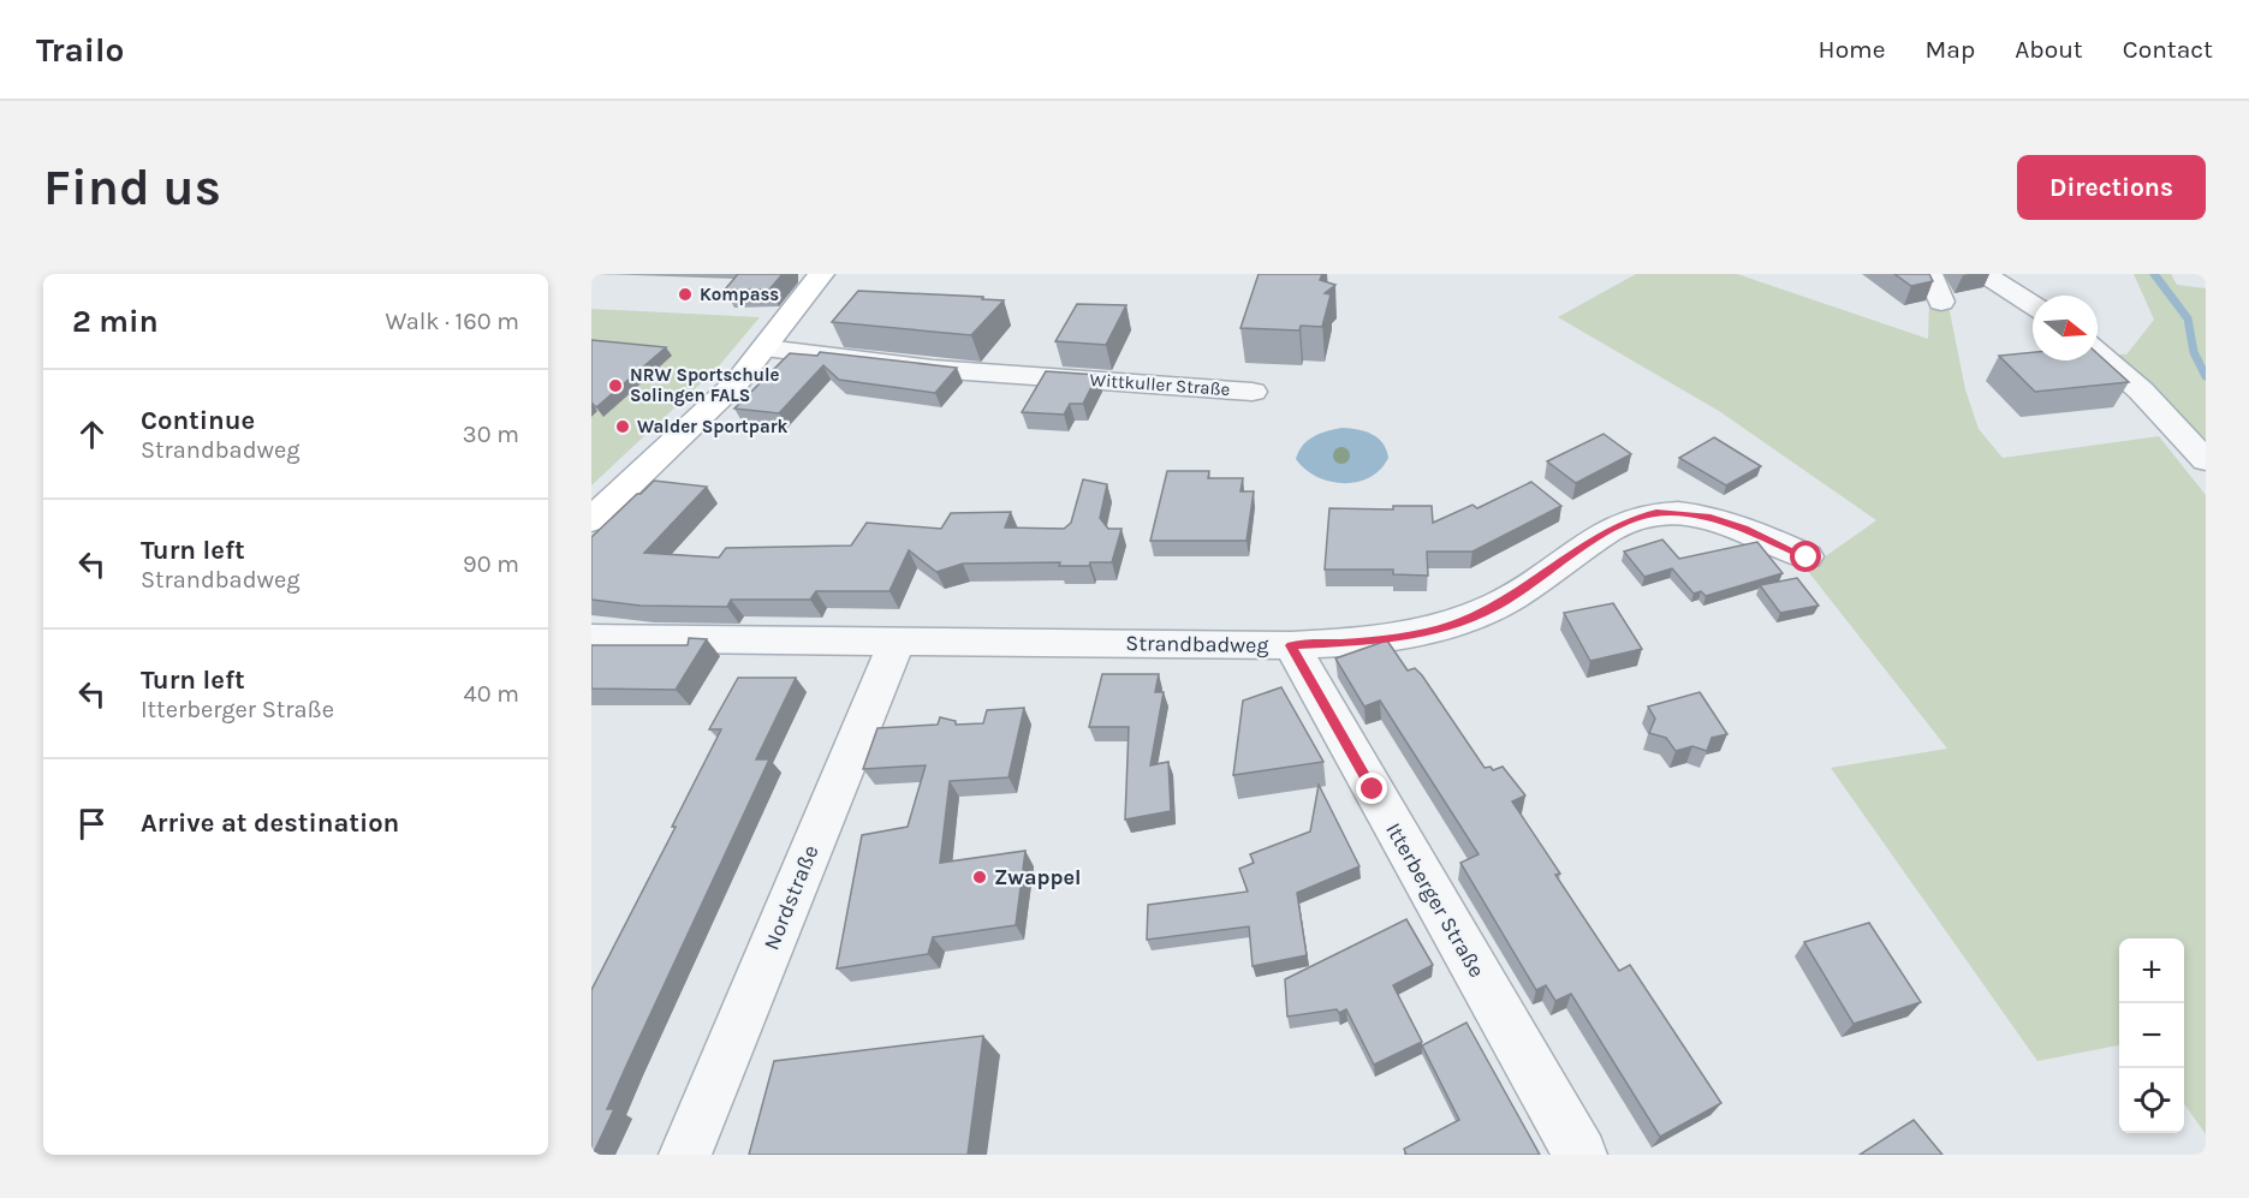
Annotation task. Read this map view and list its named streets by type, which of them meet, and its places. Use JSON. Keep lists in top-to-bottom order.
{
  "streets": {
    "street": [
      "Wittkuller Straße",
      "Strandbadweg",
      "Nordstraße",
      "Itterberger Straße"
    ]
  },
  "crossings": [
    ["Strandbadweg", "Nordstraße"],
    ["Strandbadweg", "Itterberger Straße"]
  ],
  "places": [
    "Kompass",
    "NRW Sportschule Solingen FALS",
    "Walder Sportpark",
    "Zwappel"
  ],
  "north": "right",
  "page": {
    "header": "Trailo",
    "nav": [
      "Home",
      "Map",
      "About",
      "Contact"
    ],
    "buttons": "Directions",
    "title": "Find us",
    "heading": ["2 min", "Walk · 160 m"],
    "list": [
      ["Continue", "Strandbadweg", "30 m"],
      ["Turn left", "Strandbadweg", "90 m"],
      ["Turn left", "Itterberger Straße", "40 m"],
      "Arrive at destination"
    ],
    "map_buttons": ["+", "−"]
  }
}
